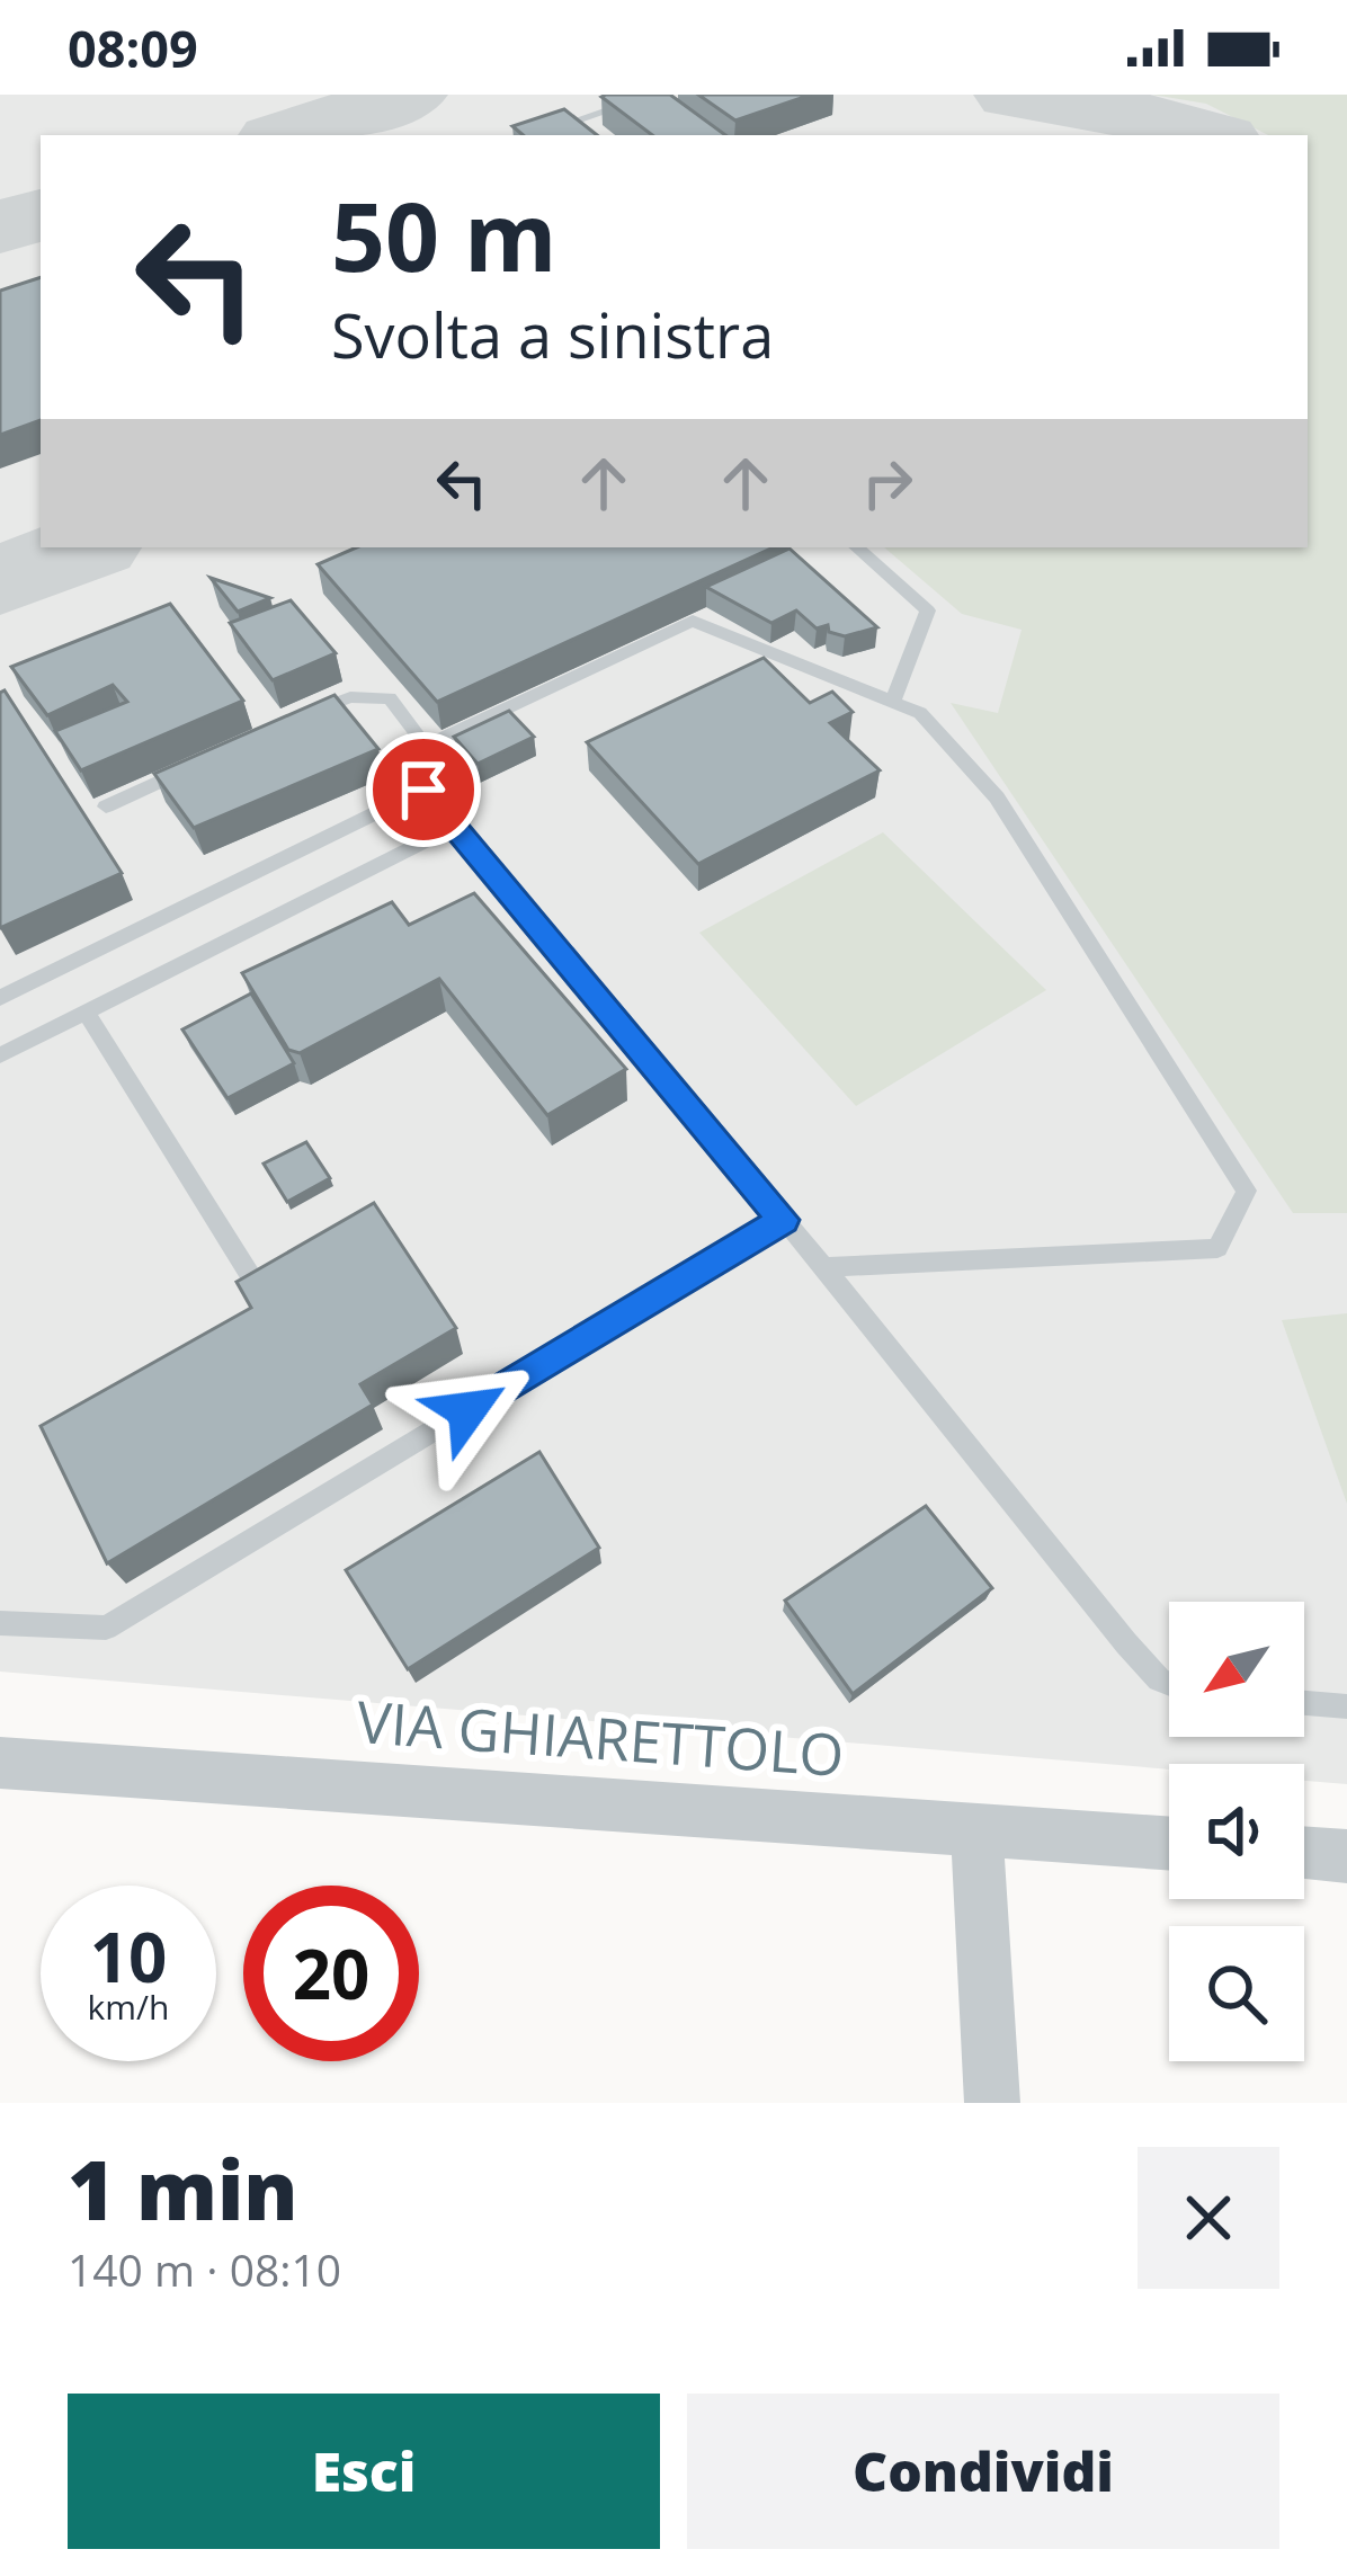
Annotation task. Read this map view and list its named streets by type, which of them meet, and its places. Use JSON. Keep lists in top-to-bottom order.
{
  "streets": {
    "street": ["VIA GHIARETTOLO"]
  },
  "north": "bottom left",
  "page": {
    "status": "08:09",
    "turn": ["50 m", "Svolta a sinistra"],
    "speed": "10 km/h",
    "limit": "20",
    "heading": ["1 min", "140 m · 08:10"],
    "buttons": ["Esci", "Condividi"]
  }
}
